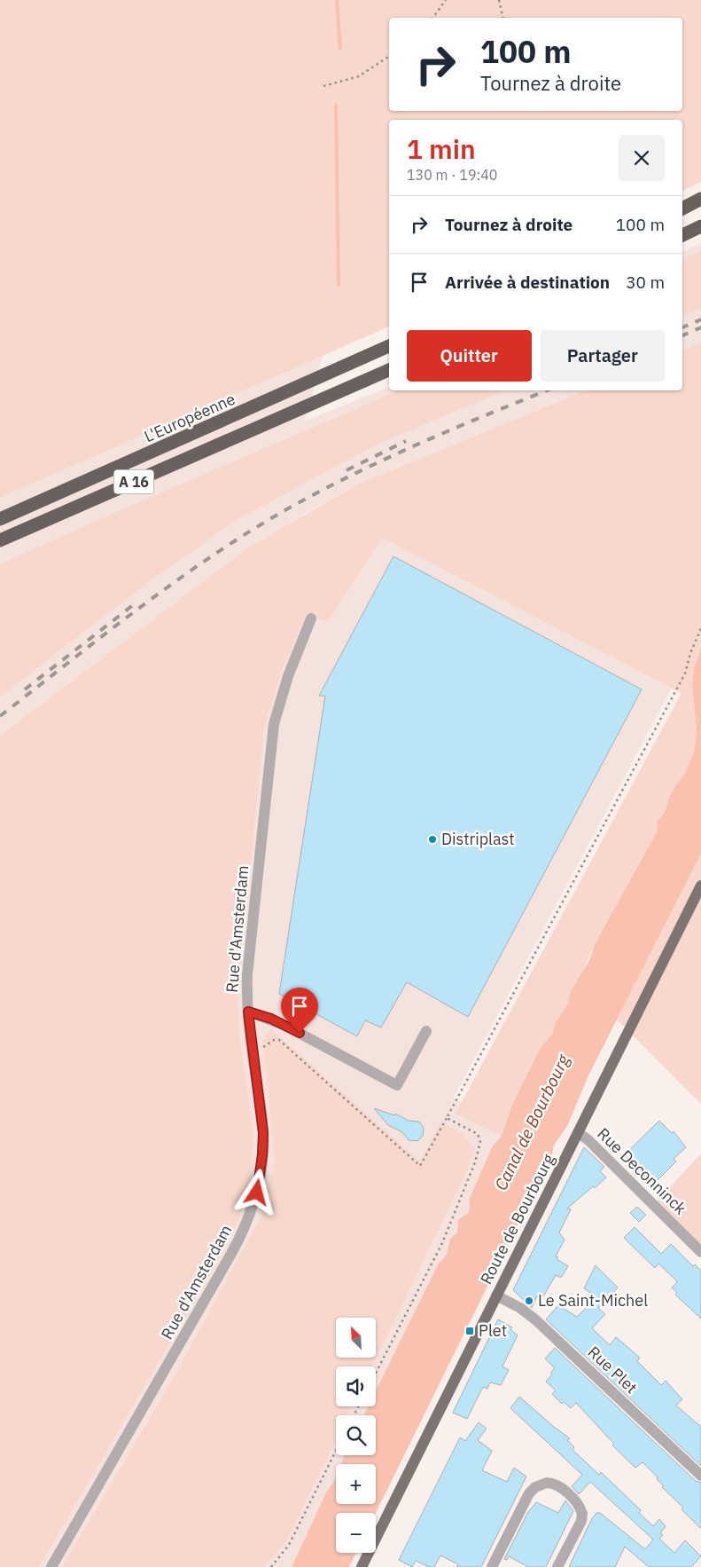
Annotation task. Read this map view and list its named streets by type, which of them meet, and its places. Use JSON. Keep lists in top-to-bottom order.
{
  "streets": {
    "highway": ["L'Européenne", "A 16"],
    "main road": ["Route de Bourbourg"],
    "street": ["Rue d'Amsterdam", "Rue Deconninck", "Rue Plet"]
  },
  "crossings": [
    ["Rue Deconninck", "Route de Bourbourg"],
    ["Route de Bourbourg", "Rue Plet"]
  ],
  "water": ["Canal de Bourbourg"],
  "places": {
    "other": ["Distriplast", "Le Saint-Michel"],
    "transit": ["Plet"]
  },
  "north": "top left",
  "page": {
    "turn": ["100 m", "Tournez à droite"],
    "heading": ["1 min", "130 m · 19:40"],
    "list": [
      {
        "name": "Tournez à droite",
        "value": "100 m"
      },
      {
        "name": "Arrivée à destination",
        "value": "30 m"
      }
    ],
    "buttons": ["Quitter", "Partager"],
    "map_buttons": ["+", "−"]
  }
}
